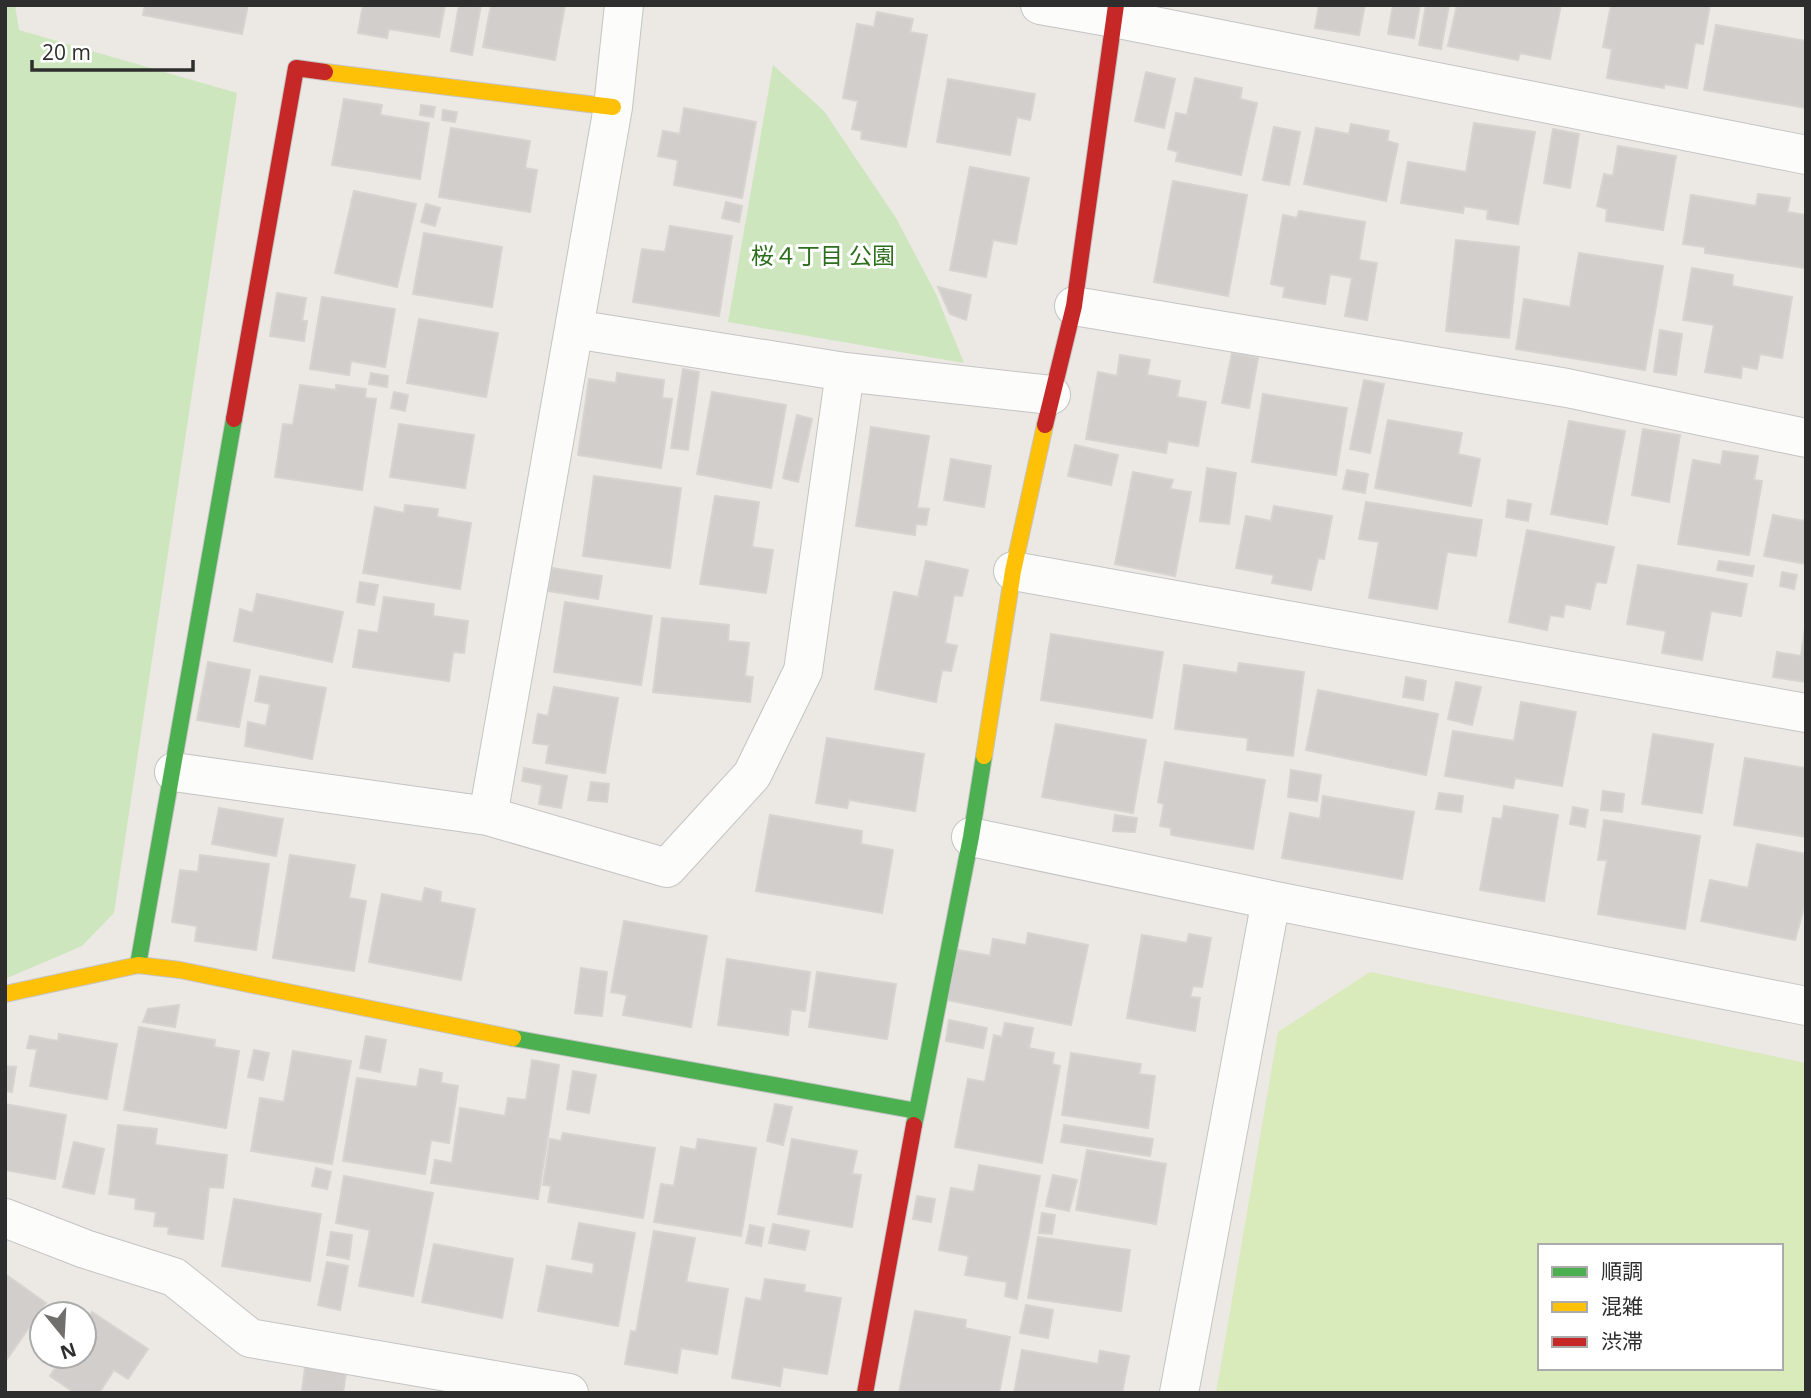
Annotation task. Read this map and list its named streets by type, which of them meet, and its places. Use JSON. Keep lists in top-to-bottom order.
{
  "parks": ["桜４丁目 公園"],
  "legend": ["順調", "混雑", "渋滞"],
  "scale_bar": "20 m",
  "north": "bottom"
}
